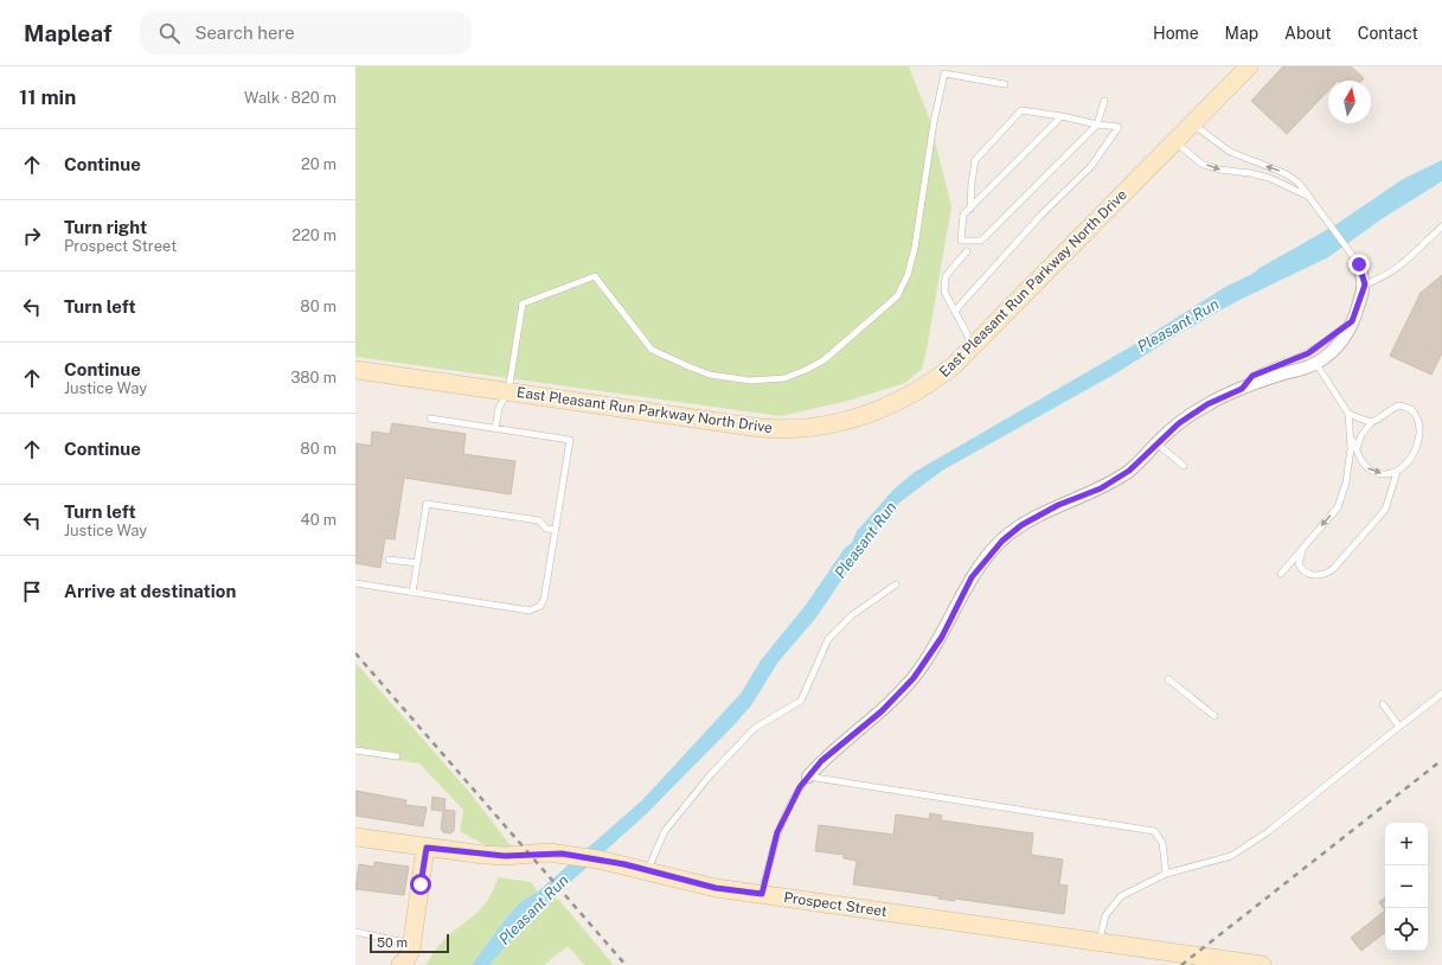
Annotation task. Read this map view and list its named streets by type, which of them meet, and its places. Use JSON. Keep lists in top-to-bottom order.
{
  "streets": {
    "street": ["East Pleasant Run Parkway North Drive", "Prospect Street"]
  },
  "water": ["Pleasant Run"],
  "scale_bar": "50 m",
  "north": "top",
  "page": {
    "header": "Mapleaf",
    "search": "Search here",
    "nav": [
      "Home",
      "Map",
      "About",
      "Contact"
    ],
    "heading": ["11 min", "Walk · 820 m"],
    "list": [
      ["Continue", "20 m"],
      ["Turn right", "Prospect Street", "220 m"],
      ["Turn left", "80 m"],
      ["Continue", "Justice Way", "380 m"],
      ["Continue", "80 m"],
      ["Turn left", "Justice Way", "40 m"],
      "Arrive at destination"
    ],
    "map_buttons": ["+", "−"],
    "scale": "50 m"
  }
}
